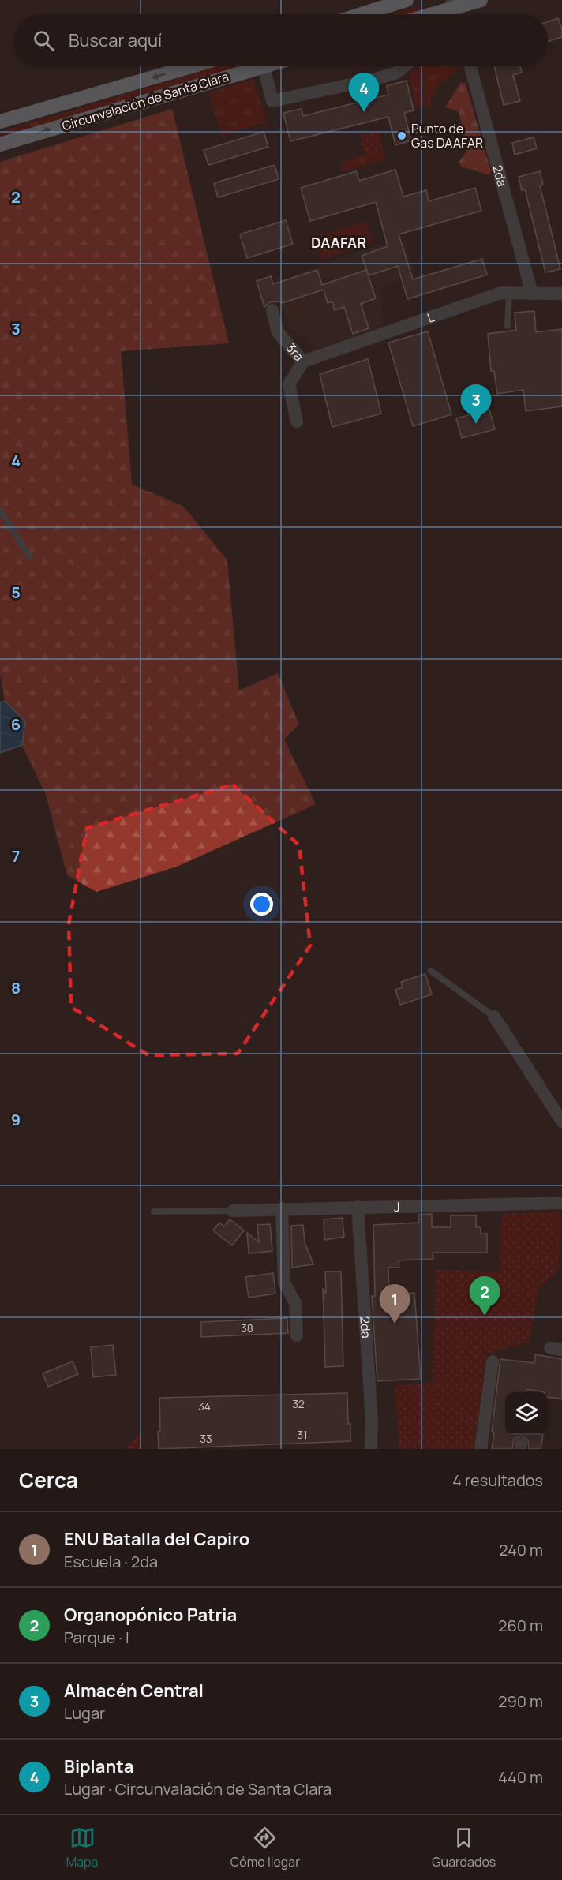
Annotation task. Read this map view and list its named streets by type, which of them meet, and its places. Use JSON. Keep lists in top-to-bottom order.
{
  "streets": {
    "highway": ["Circunvalación de Santa Clara"],
    "street": [
      "2da",
      "L",
      "3ra",
      "J"
    ]
  },
  "crossings": [
    ["2da", "L"],
    ["2da", "J"],
    ["L", "3ra"]
  ],
  "districts": ["DAAFAR"],
  "places": ["Punto de Gas DAAFAR"],
  "house_numbers": [
    "38",
    "32",
    "34",
    "31",
    "33"
  ],
  "page": {
    "search": "Buscar aquí",
    "pins": [
      "4",
      "3",
      "2",
      "1"
    ],
    "heading": ["Cerca", "4 resultados"],
    "list": [
      {
        "mark": "1",
        "name": "ENU Batalla del Capiro",
        "note": "Escuela · 2da",
        "value": "240 m"
      },
      {
        "mark": "2",
        "name": "Organopónico Patria",
        "note": "Parque · I",
        "value": "260 m"
      },
      {
        "mark": "3",
        "name": "Almacén Central",
        "note": "Lugar",
        "value": "290 m"
      },
      {
        "mark": "4",
        "name": "Biplanta",
        "note": "Lugar · Circunvalación de Santa Clara",
        "value": "440 m"
      }
    ],
    "nav": ["Mapa", "Cómo llegar", "Guardados"]
  },
  "grid": {
    "rows": [
      "2",
      "3",
      "4",
      "5",
      "6",
      "7",
      "8",
      "9"
    ]
  }
}
